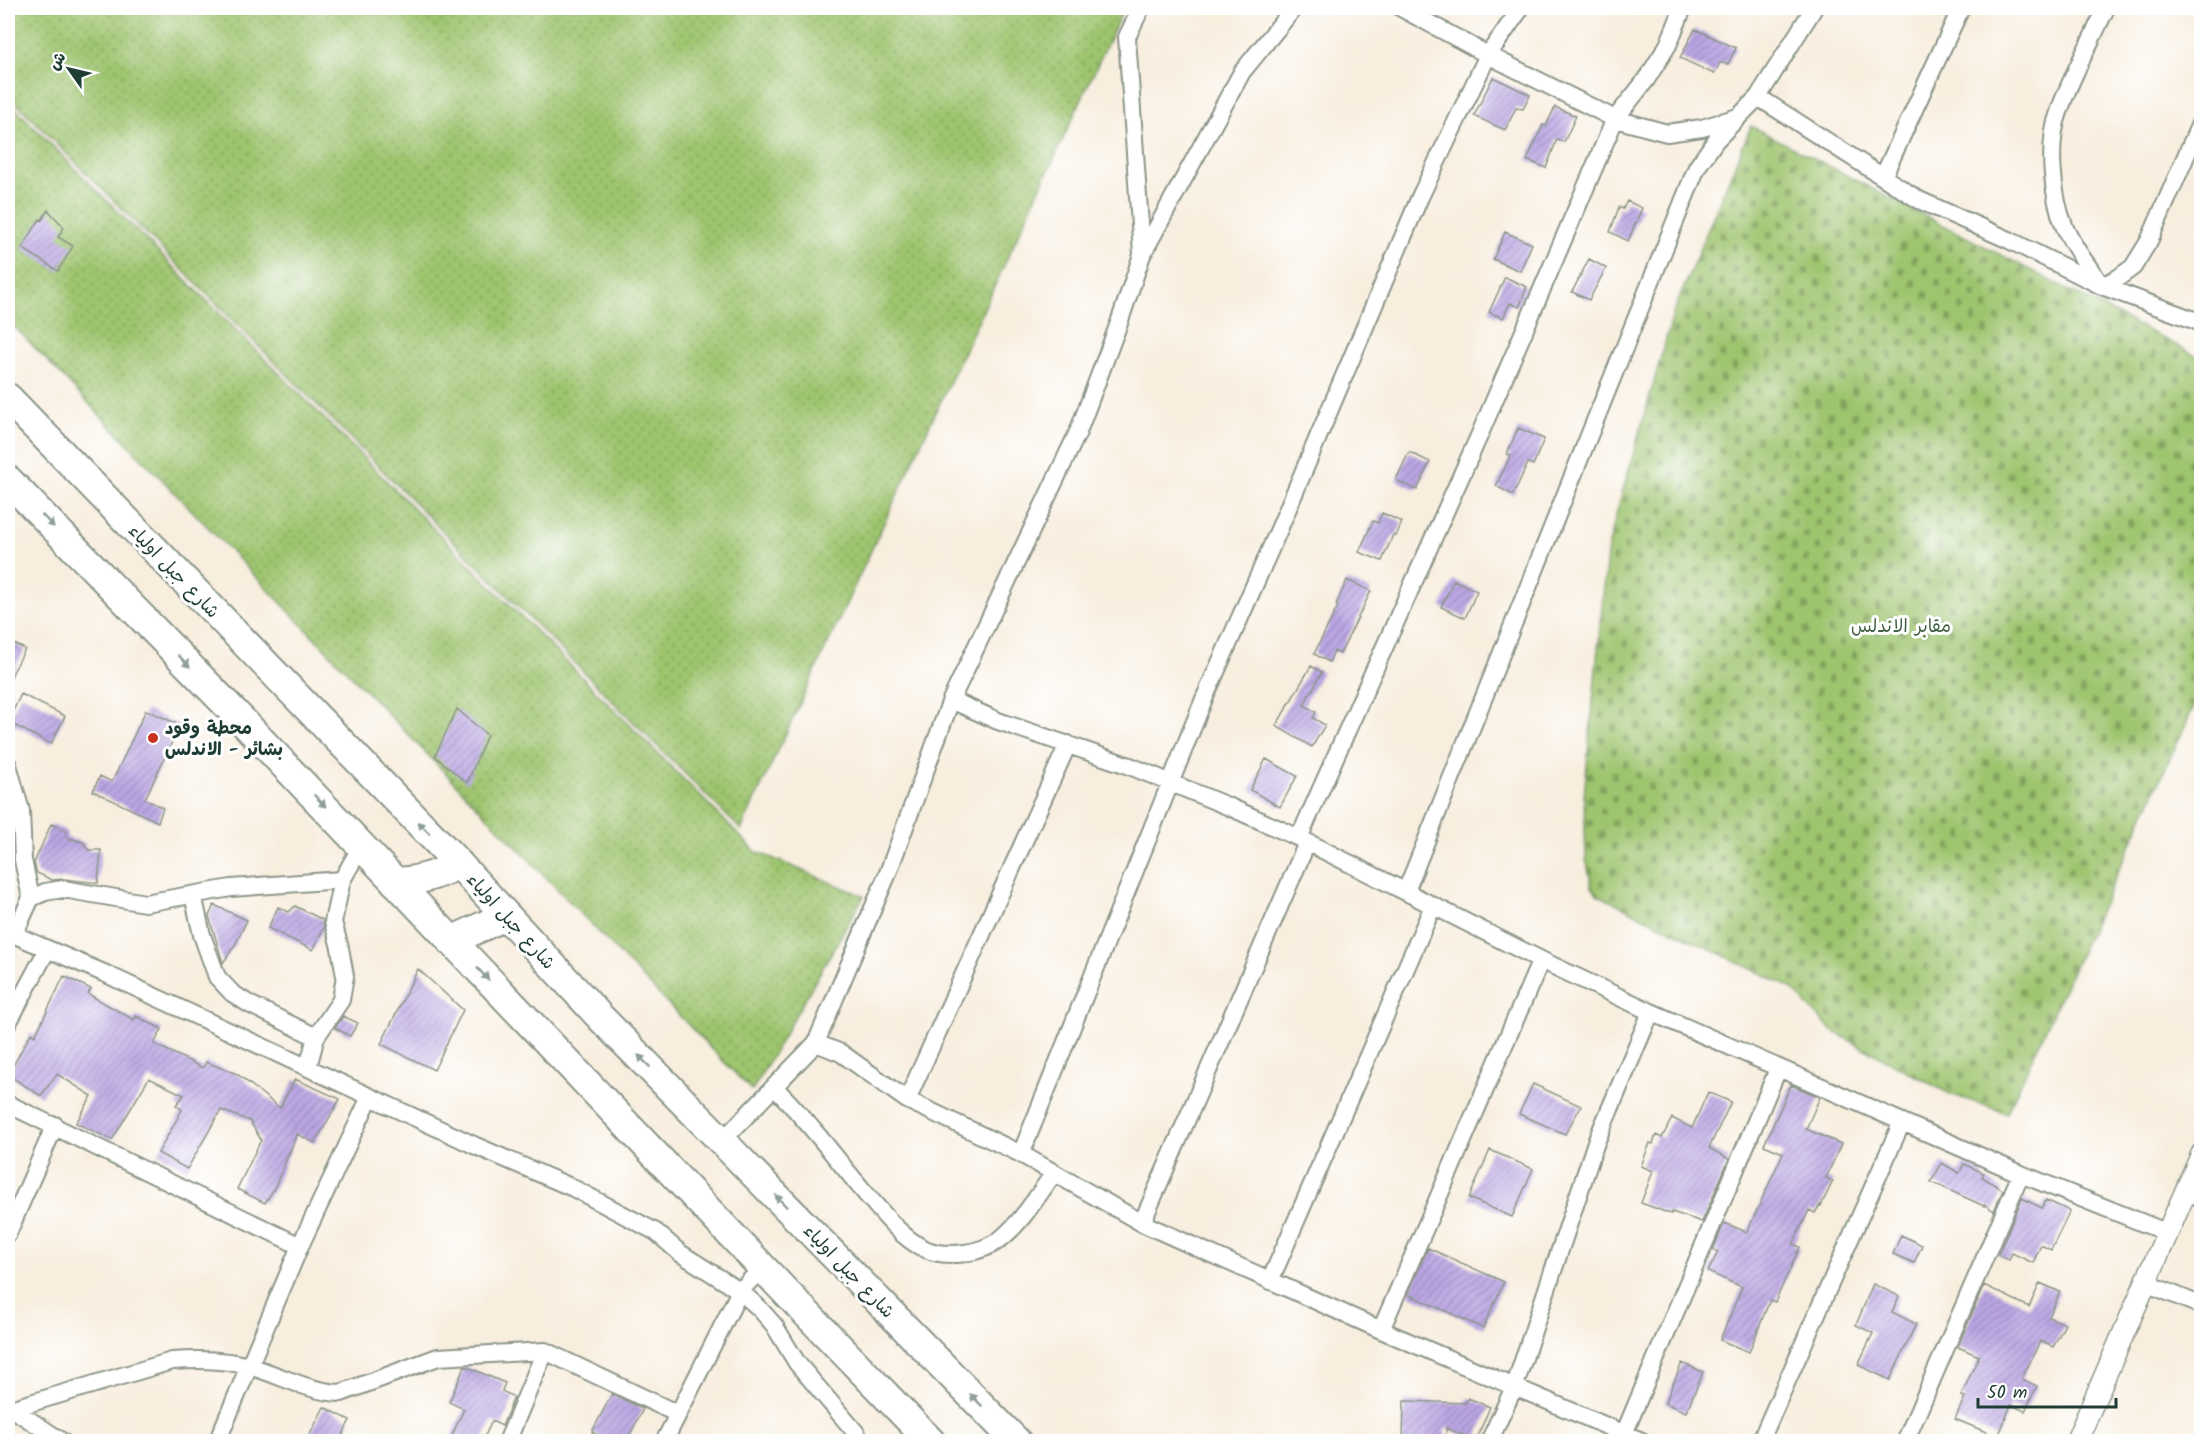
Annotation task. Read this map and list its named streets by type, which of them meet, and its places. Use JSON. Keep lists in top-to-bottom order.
{
  "streets": {
    "highway": ["شارع جبل اولياء"]
  },
  "parks": ["مقابر الاندلس"],
  "places": ["محطة وقود بشائر - الاندلس"],
  "scale_bar": "50 m",
  "north": "top left"
}
